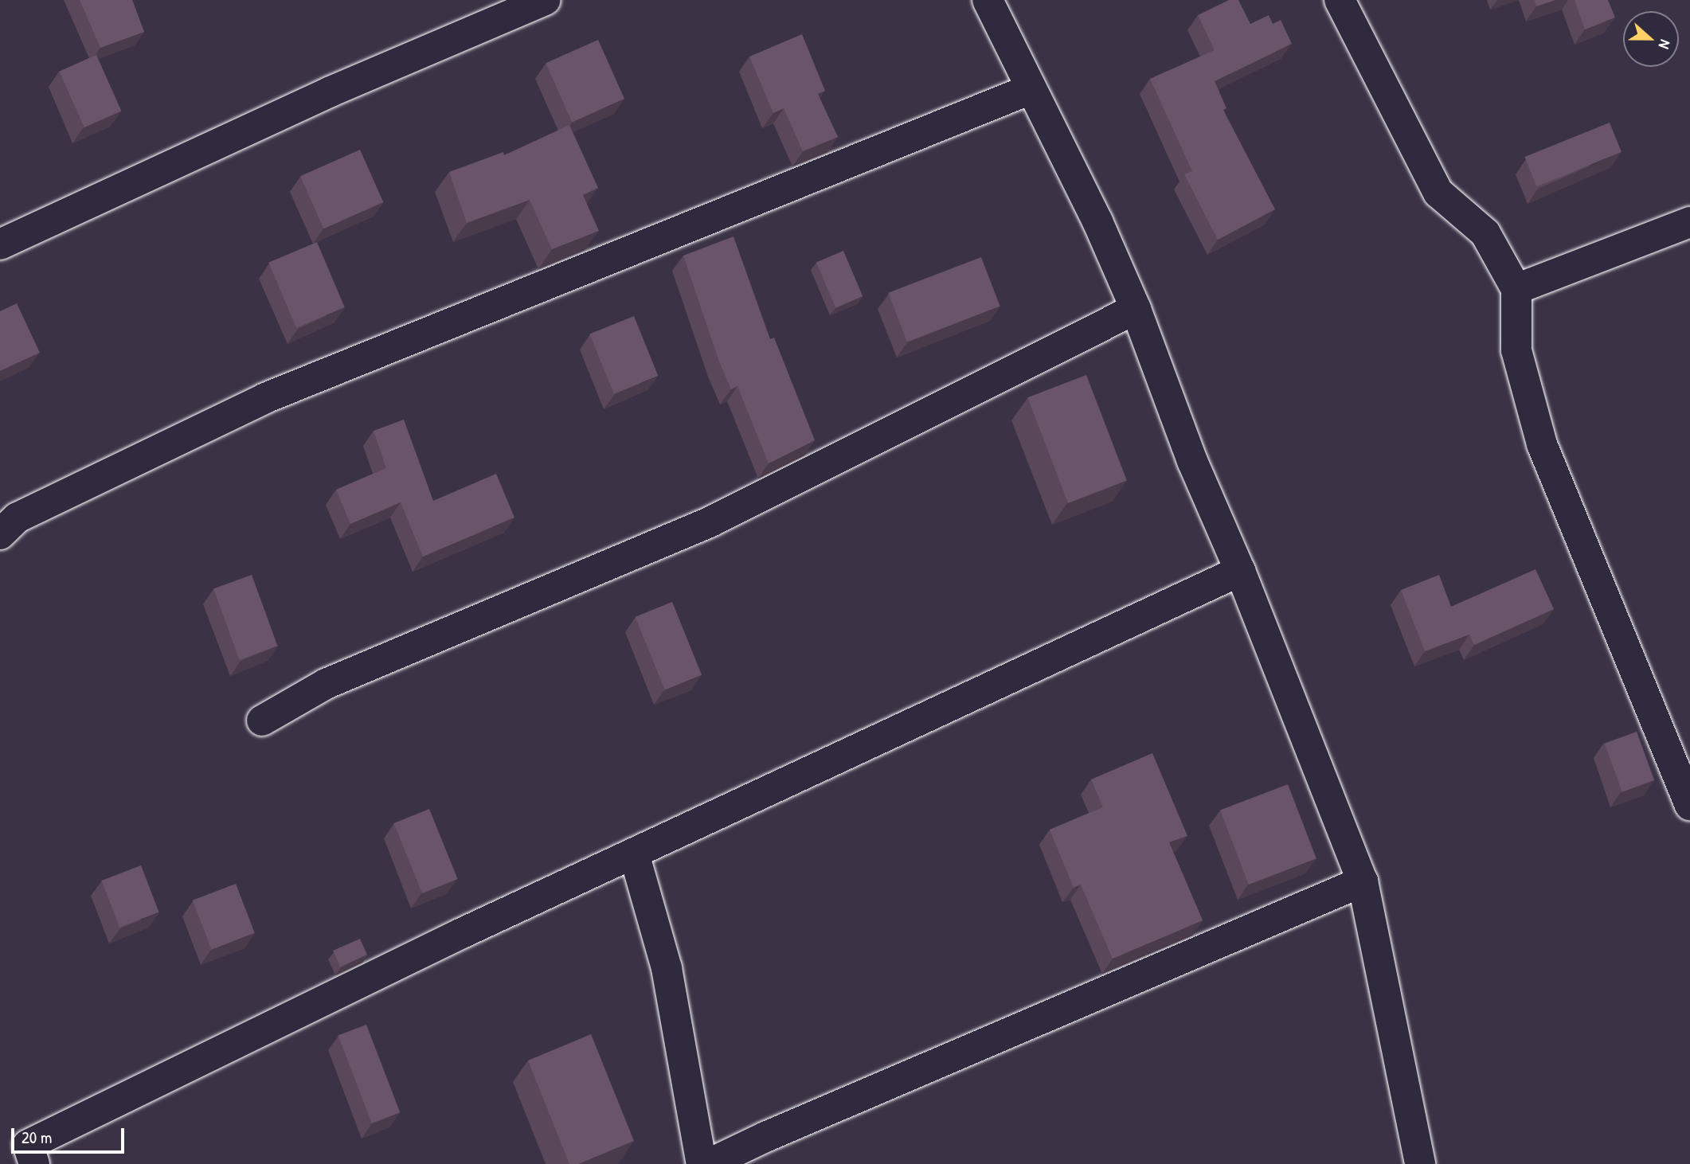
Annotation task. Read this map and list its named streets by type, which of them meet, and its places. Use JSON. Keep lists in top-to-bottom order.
{
  "scale_bar": "20 m",
  "north": "right"
}
